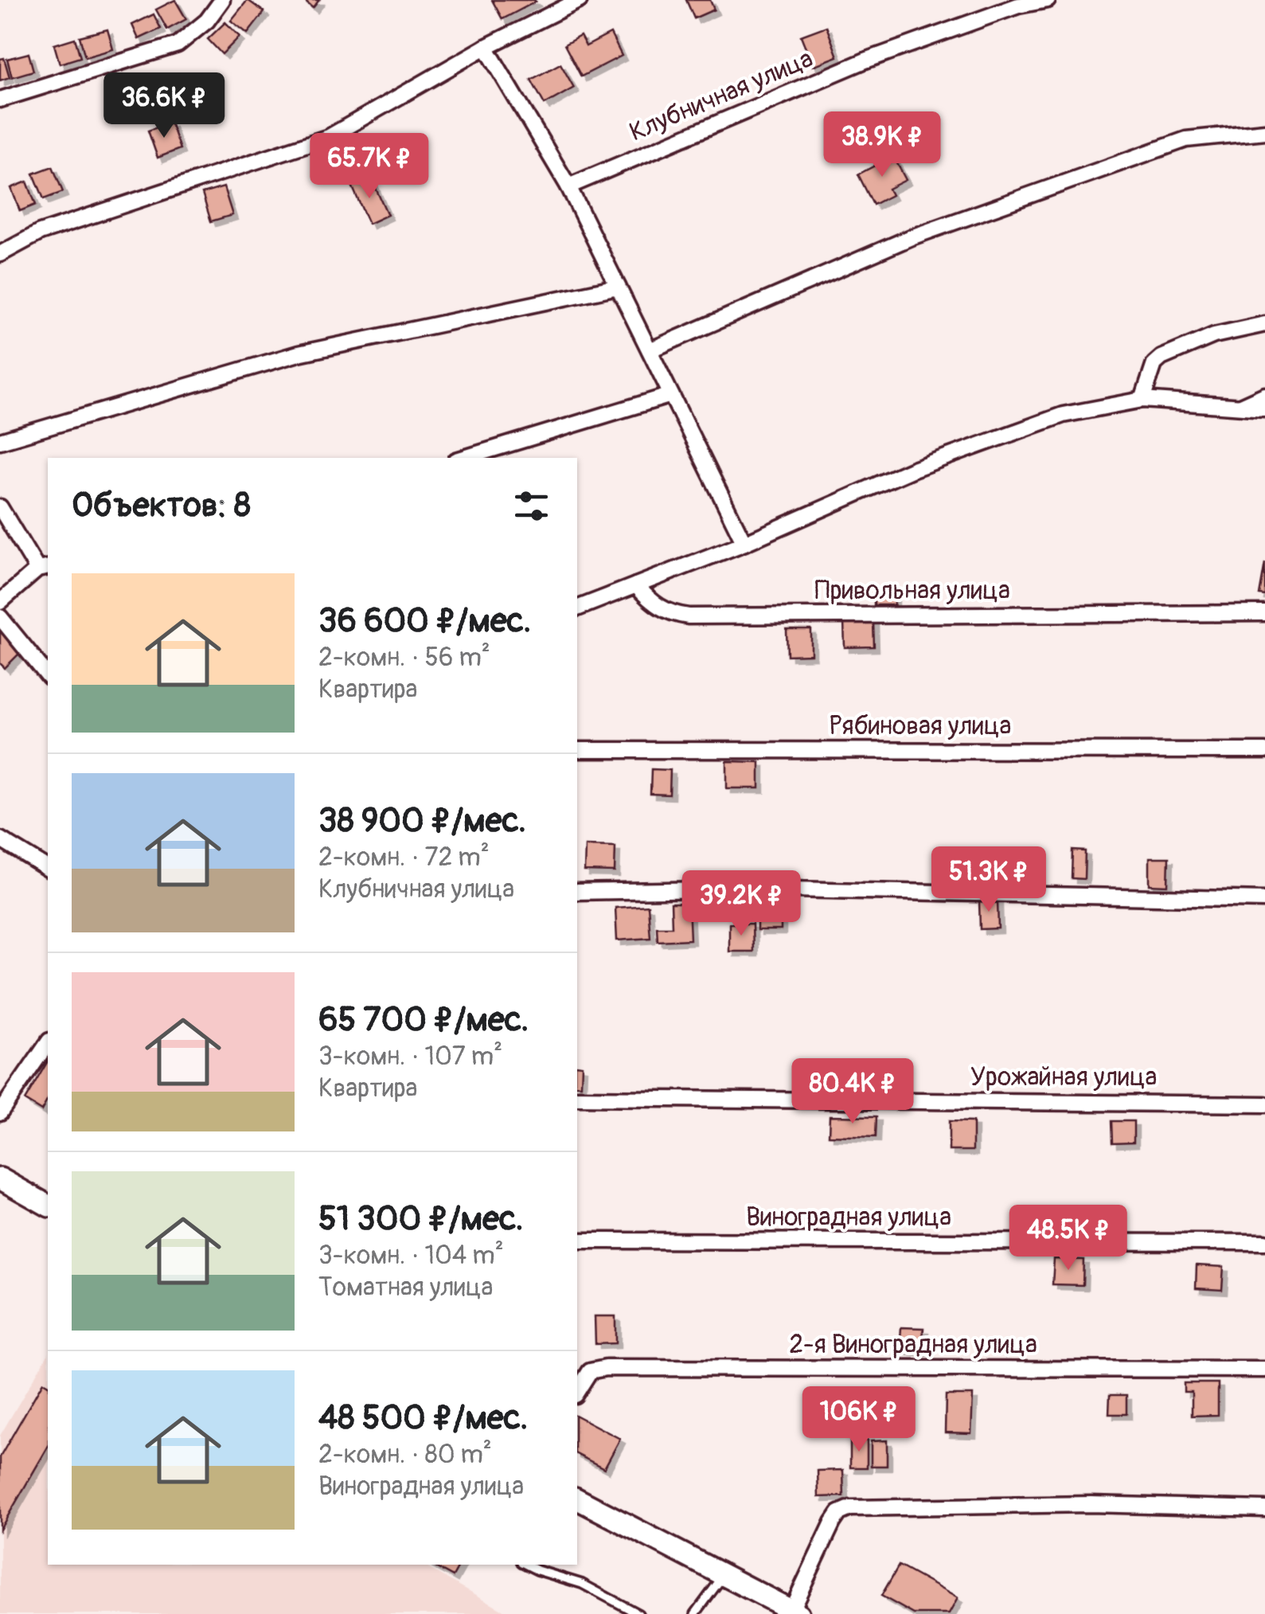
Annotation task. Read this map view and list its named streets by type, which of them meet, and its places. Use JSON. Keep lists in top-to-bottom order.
{
  "streets": {
    "street": [
      "Клубничная улица",
      "Привольная улица",
      "Рябиновая улица",
      "Урожайная улица",
      "Виноградная улица",
      "2-я Виноградная улица"
    ]
  },
  "page": {
    "price": [
      "36.6K ₽",
      "38.9K ₽",
      "65.7K ₽",
      "51.3K ₽",
      "39.2K ₽",
      "80.4K ₽",
      "48.5K ₽",
      "106K ₽"
    ],
    "heading": "Объектов: 8",
    "list": [
      {
        "name": "36 600 ₽/мес.",
        "note": "2-комн. · 56 m² · Квартира"
      },
      {
        "name": "38 900 ₽/мес.",
        "note": "2-комн. · 72 m² · Клубничная улица"
      },
      {
        "name": "65 700 ₽/мес.",
        "note": "3-комн. · 107 m² · Квартира"
      },
      {
        "name": "51 300 ₽/мес.",
        "note": "3-комн. · 104 m² · Томатная улица"
      },
      {
        "name": "48 500 ₽/мес.",
        "note": "2-комн. · 80 m² · Виноградная улица"
      }
    ]
  }
}
